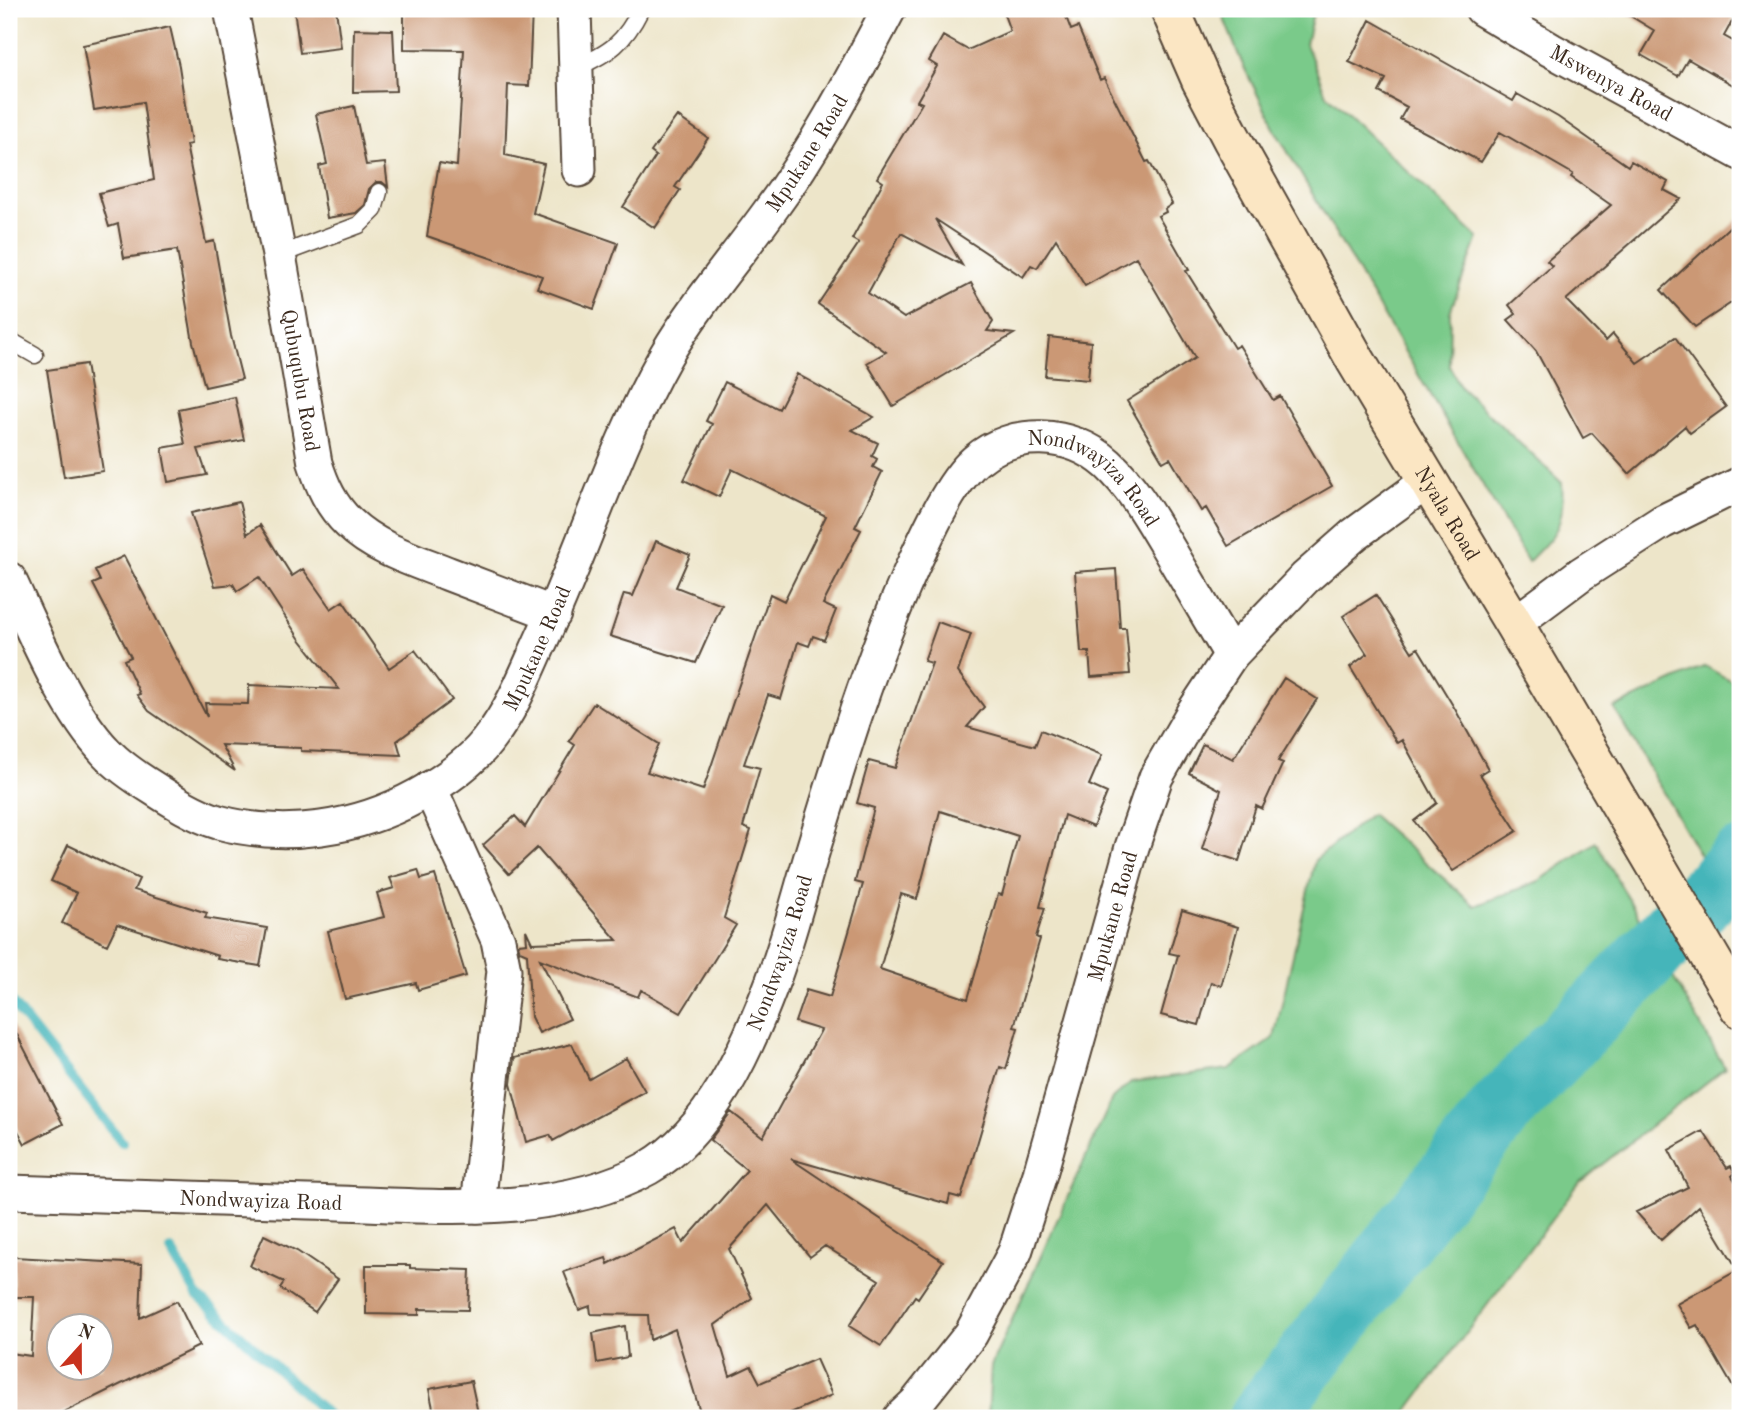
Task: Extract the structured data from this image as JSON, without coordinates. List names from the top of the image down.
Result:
{
  "streets": {
    "street": [
      "Mswenya Road",
      "Mpukane Road",
      "Qubuqubu Road",
      "Nondwayiza Road",
      "Nyala Road"
    ]
  },
  "crossings": [
    ["Mpukane Road", "Qubuqubu Road"],
    ["Mpukane Road", "Nondwayiza Road"],
    ["Mpukane Road", "Nyala Road"]
  ],
  "north": "top"
}
